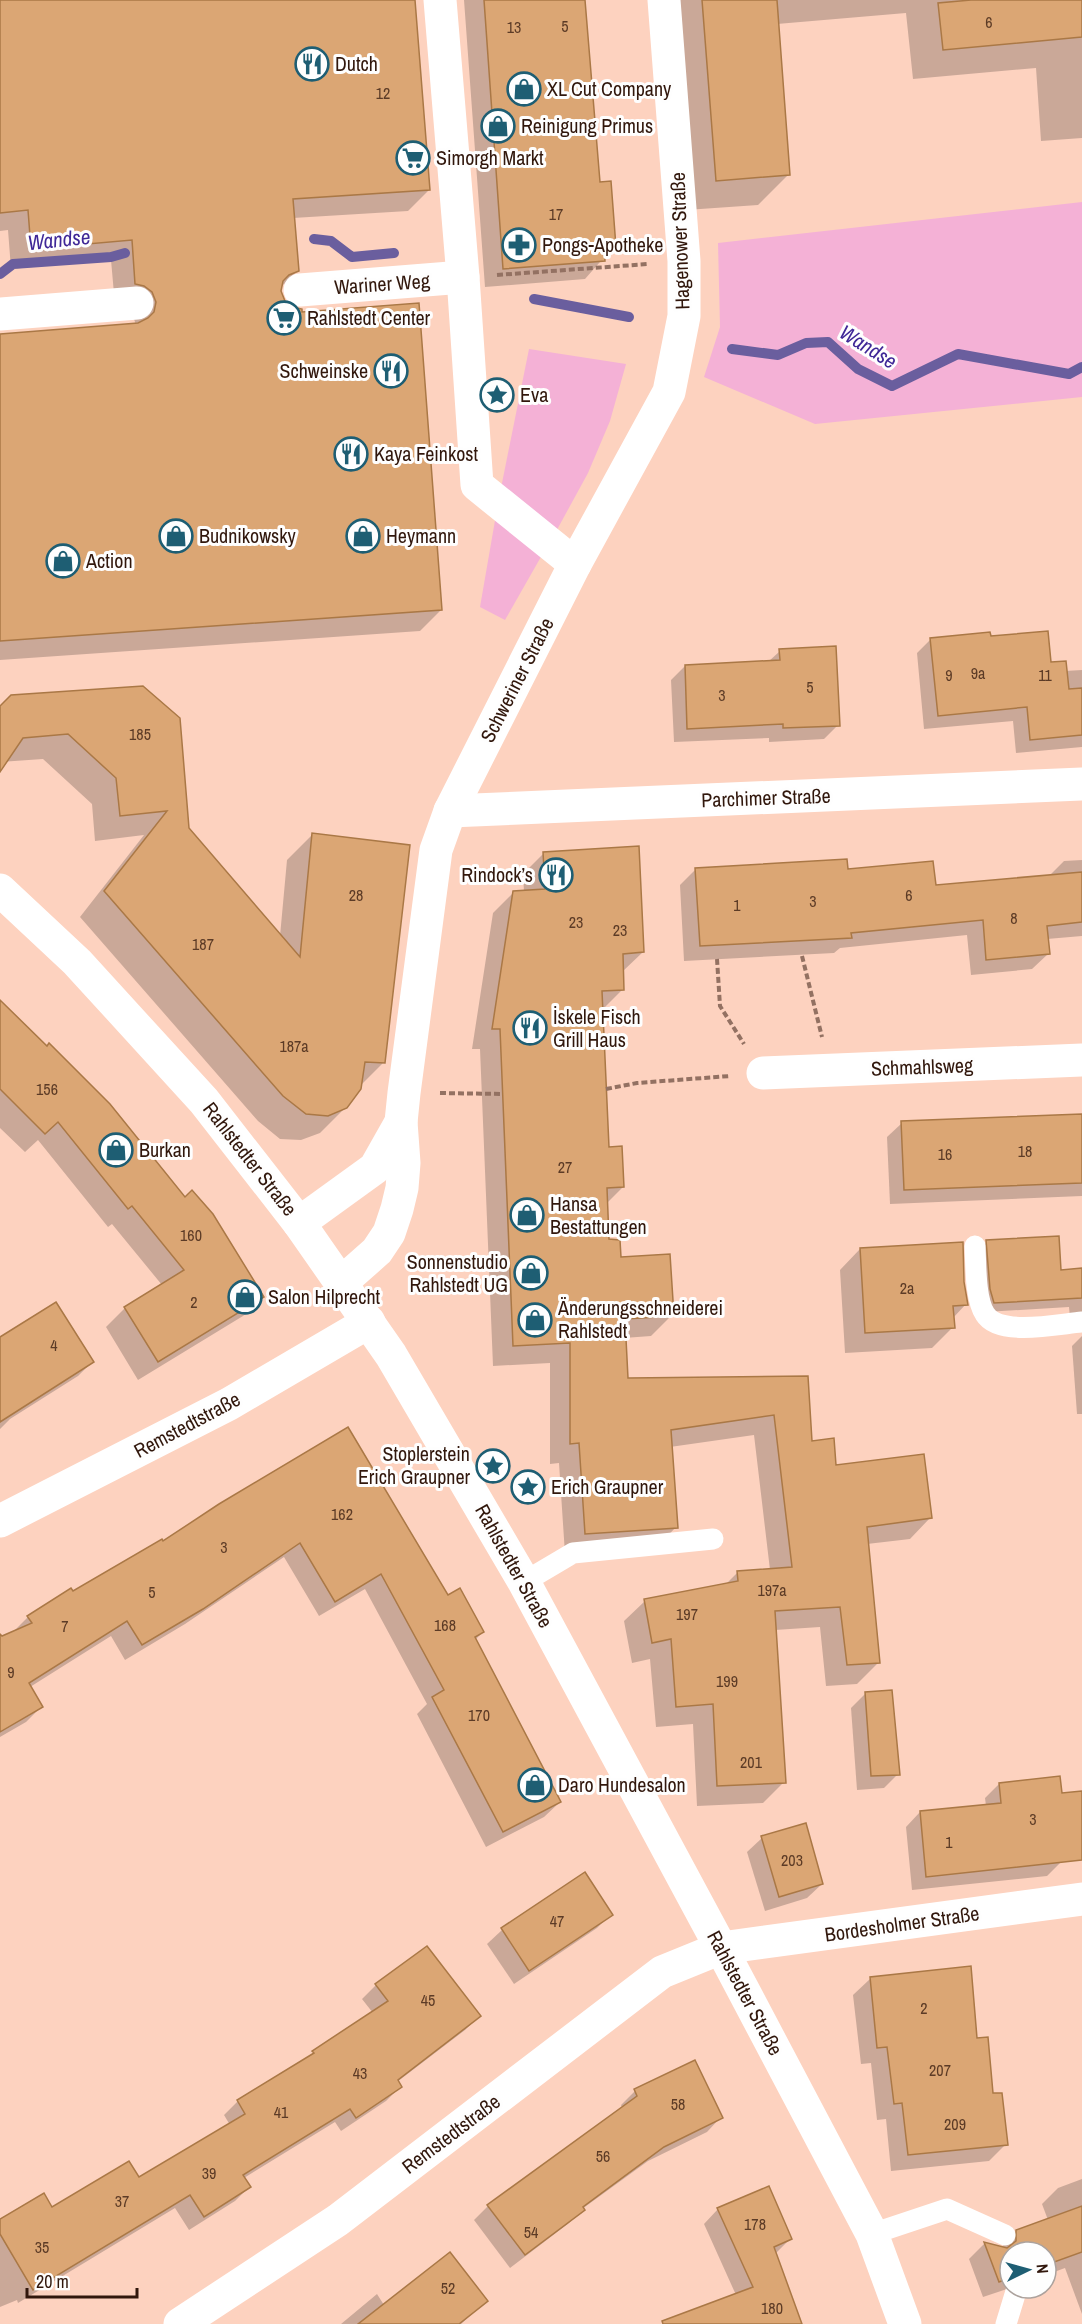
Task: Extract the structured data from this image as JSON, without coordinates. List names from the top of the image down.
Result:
{
  "streets": {
    "street": [
      "Hagenower Straße",
      "Wariner Weg",
      "Schweriner Straße",
      "Parchimer Straße",
      "Schmahlsweg",
      "Rahlstedter Straße",
      "Remstedtstraße",
      "Bordesholmer Straße"
    ]
  },
  "crossings": [
    ["Hagenower Straße", "Schweriner Straße"],
    ["Schweriner Straße", "Parchimer Straße"],
    ["Schweriner Straße", "Rahlstedter Straße"],
    ["Rahlstedter Straße", "Remstedtstraße"],
    ["Rahlstedter Straße", "Bordesholmer Straße"],
    ["Remstedtstraße", "Bordesholmer Straße"]
  ],
  "water": ["Wandse"],
  "places": {
    "restaurant": [
      "Dutch",
      "Schweinske",
      "Kaya Feinkost",
      "Rindock’s",
      "İskele Fisch Grill Haus"
    ],
    "shop": [
      "XL Cut Company",
      "Reinigung Primus",
      "Budnikowsky",
      "Heymann",
      "Action",
      "Burkan",
      "Hansa Bestattungen",
      "Sonnenstudio Rahlstedt UG",
      "Salon Hilprecht",
      "Änderungsschneiderei Rahlstedt",
      "Daro Hundesalon"
    ],
    "supermarket": ["Simorgh Markt", "Rahlstedt Center"],
    "pharmacy": ["Pongs-Apotheke"],
    "place": ["Eva", "Stoplerstein Erich Graupner", "Erich Graupner"]
  },
  "house_numbers": [
    "6",
    "5",
    "13",
    "12",
    "17",
    "9a",
    "9",
    "11",
    "5",
    "3",
    "185",
    "28",
    "6",
    "3",
    "1",
    "8",
    "23",
    "23",
    "187",
    "187a",
    "156",
    "18",
    "16",
    "27",
    "160",
    "2a",
    "2",
    "4",
    "162",
    "3",
    "197a",
    "5",
    "197",
    "168",
    "7",
    "9",
    "199",
    "170",
    "201",
    "3",
    "1",
    "203",
    "47",
    "45",
    "2",
    "207",
    "43",
    "58",
    "41",
    "209",
    "56",
    "39",
    "37",
    "178",
    "54",
    "35",
    "52",
    "180"
  ],
  "scale_bar": "20 m",
  "north": "right"
}
